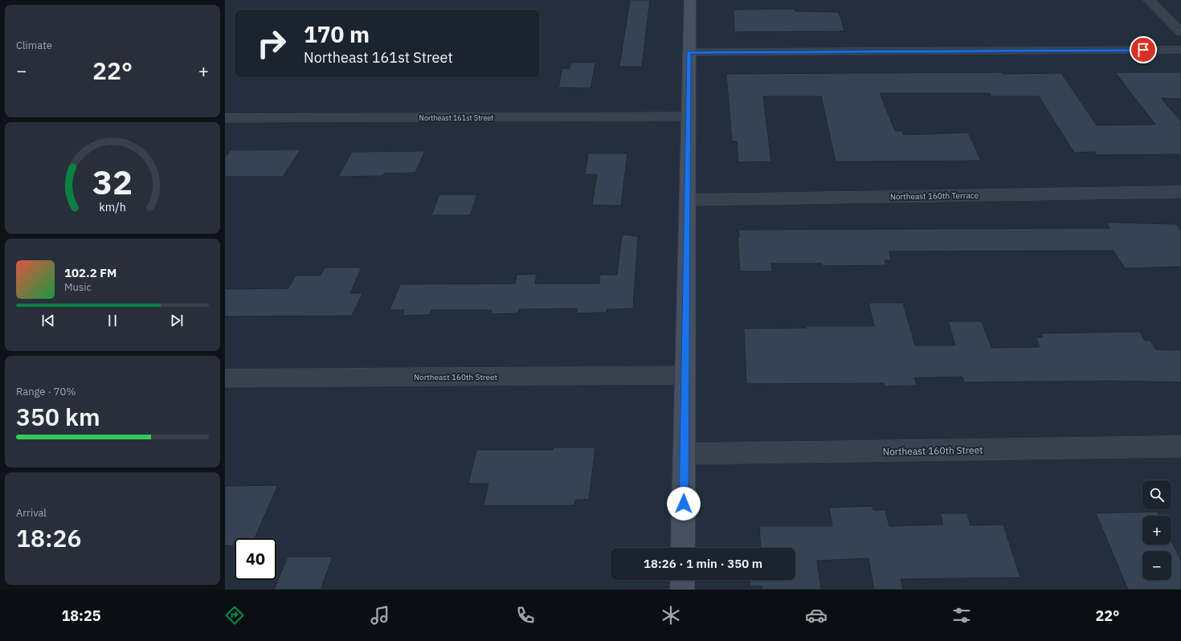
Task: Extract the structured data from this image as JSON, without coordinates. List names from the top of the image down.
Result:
{
  "streets": {
    "street": ["Northeast 161st Street", "Northeast 160th Terrace", "Northeast 160th Street"]
  },
  "page": {
    "tile": [
      "Climate",
      ["Range · 70%", "350 km"],
      ["Arrival", "18:26"]
    ],
    "turn": ["170 m", "Northeast 161st Street"],
    "heat": ["−", "22°", "+"],
    "song": ["102.2 FM", "Music"],
    "map_buttons": ["+", "−"],
    "limit": "40",
    "trip": "18:26 · 1 min · 350 m",
    "tabs": ["18:25", "22°"],
    "gauge": ["32", "km/h"]
  }
}
